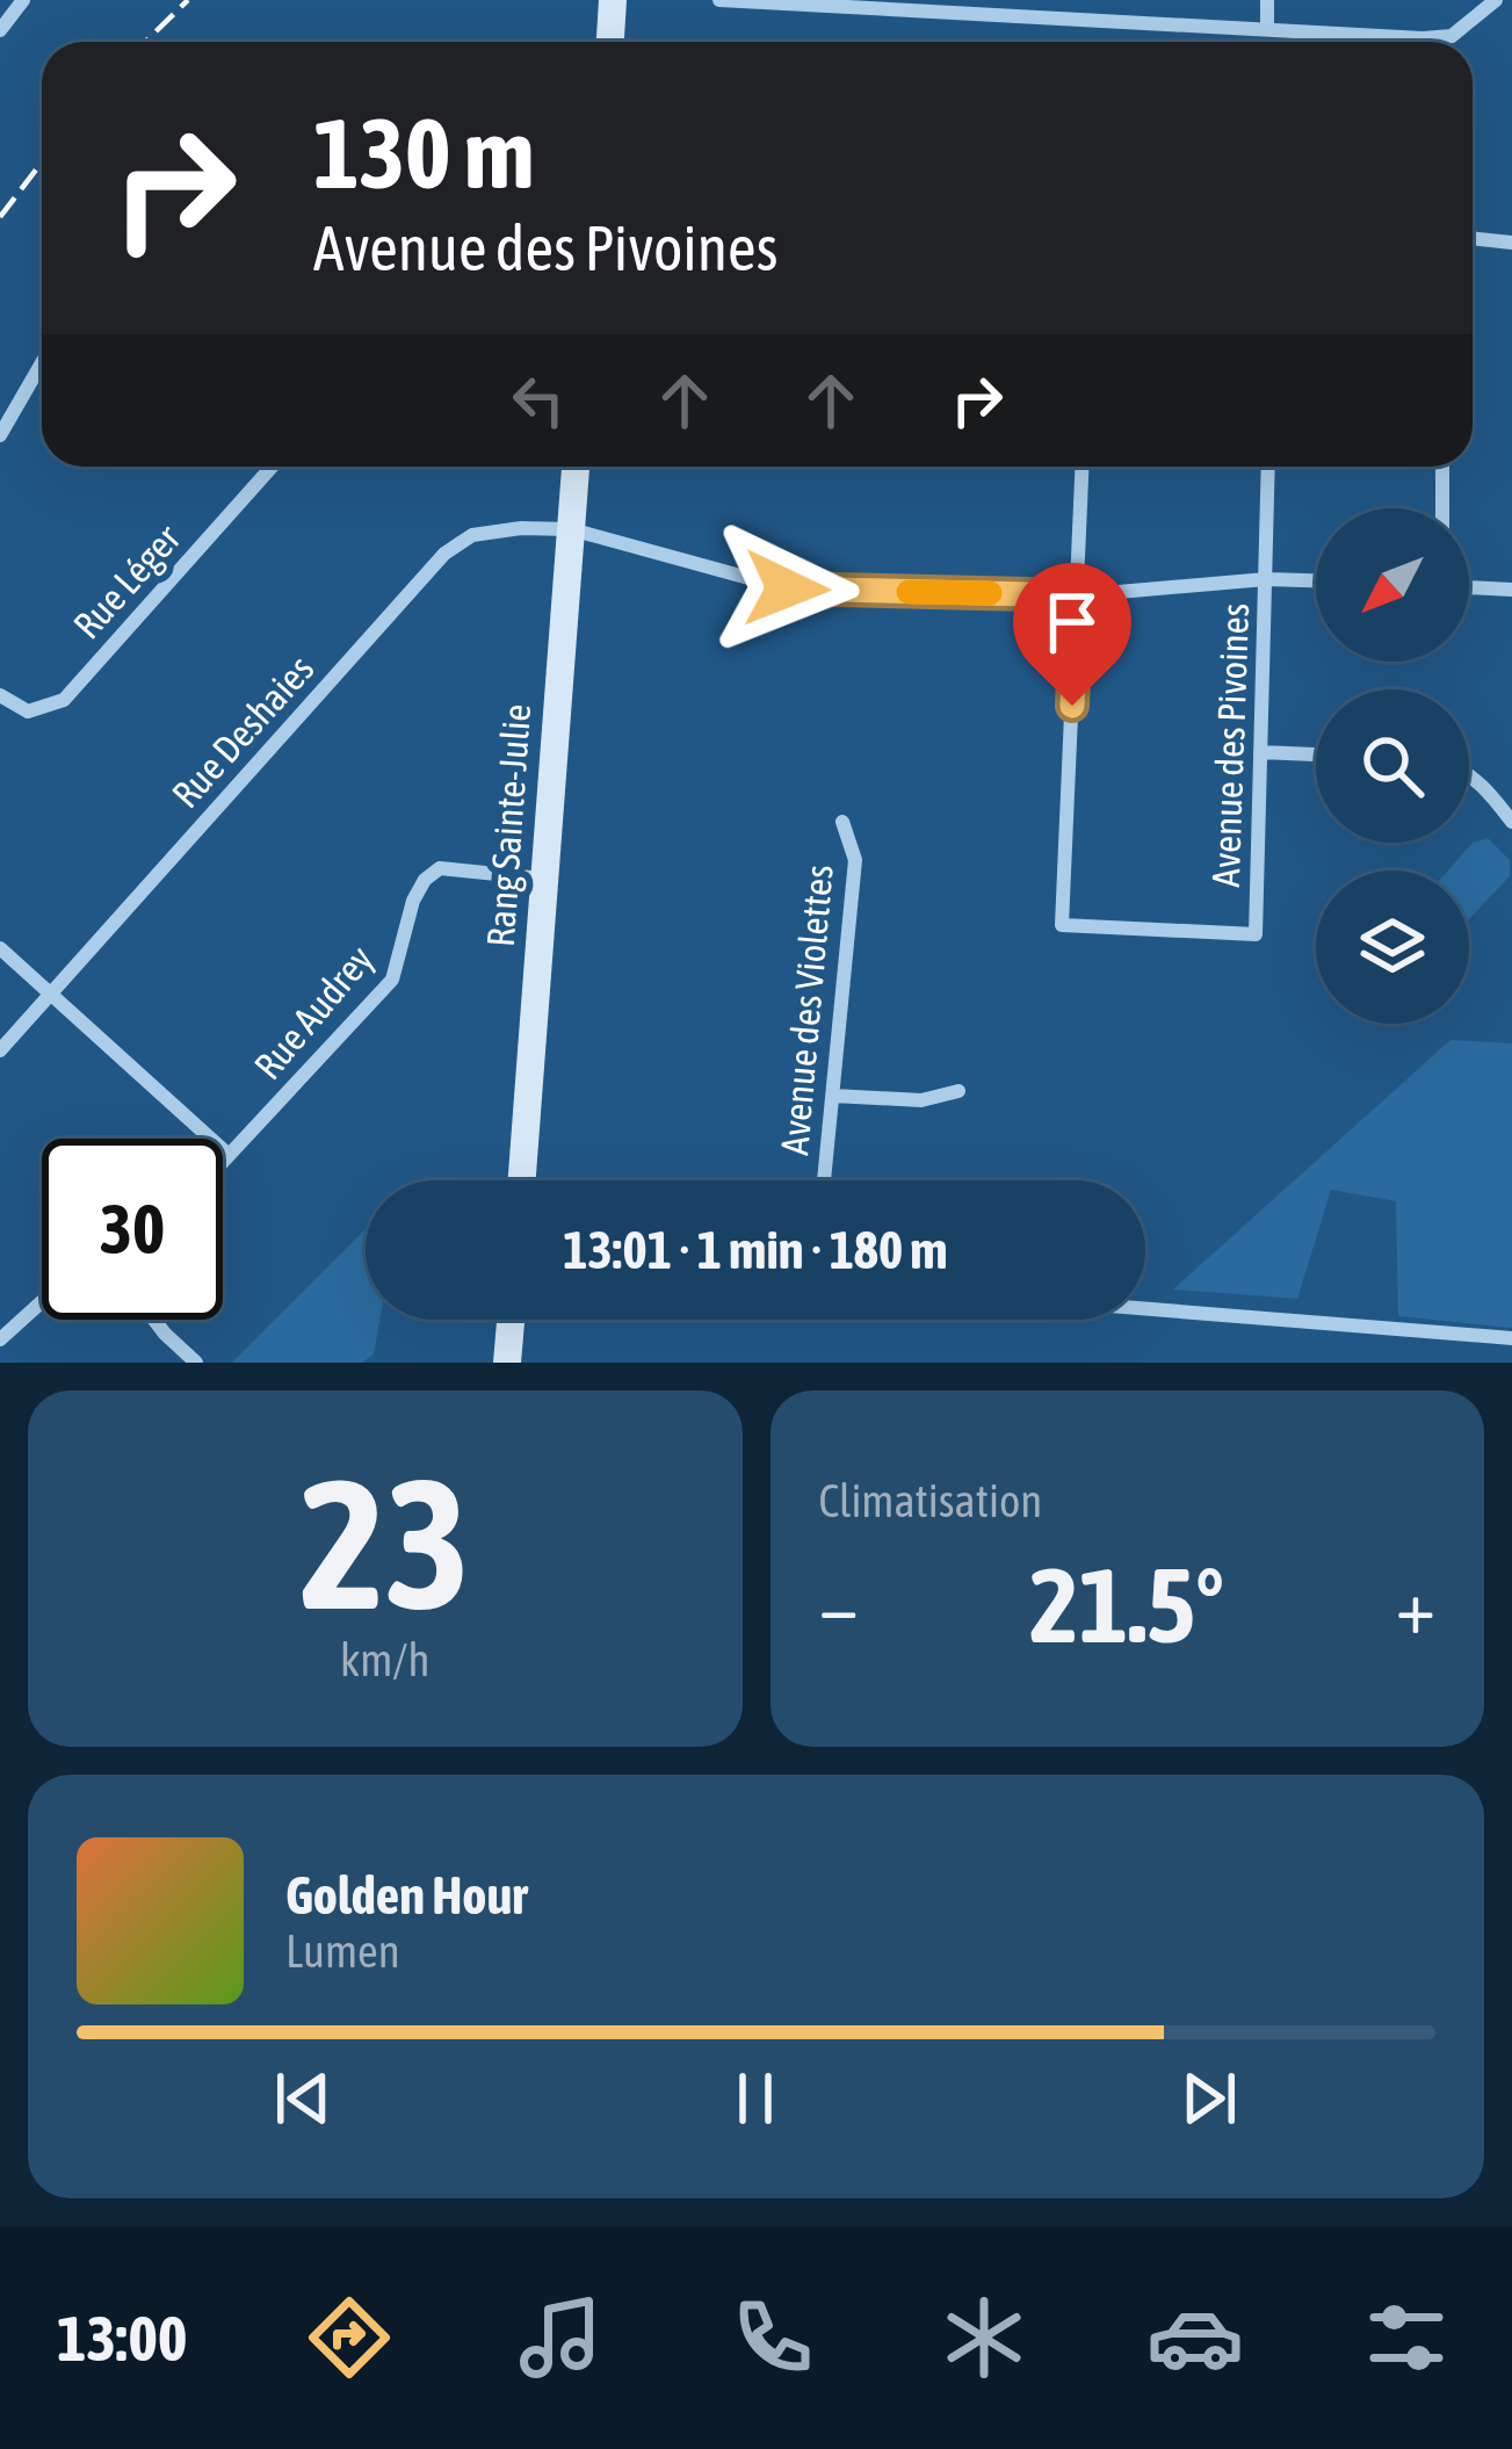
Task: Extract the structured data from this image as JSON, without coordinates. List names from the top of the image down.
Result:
{
  "streets": {
    "street": [
      "Rue Léger",
      "Rue Deshaies",
      "Avenue des Pivoines",
      "Rang Sainte-Julie",
      "Avenue des Violettes",
      "Rue Audrey"
    ]
  },
  "crossings": [
    ["Rue Deshaies", "Avenue des Pivoines"],
    ["Rue Deshaies", "Rang Sainte-Julie"],
    ["Rang Sainte-Julie", "Rue Audrey"]
  ],
  "north": "bottom left",
  "page": {
    "turn": ["130 m", "Avenue des Pivoines"],
    "limit": "30",
    "trip": "13:01 · 1 min · 180 m",
    "tile": [
      ["23", "km/h"],
      "Climatisation"
    ],
    "heat": ["−", "21.5°", "+"],
    "song": ["Golden Hour", "Lumen"],
    "tabs": "13:00"
  }
}
